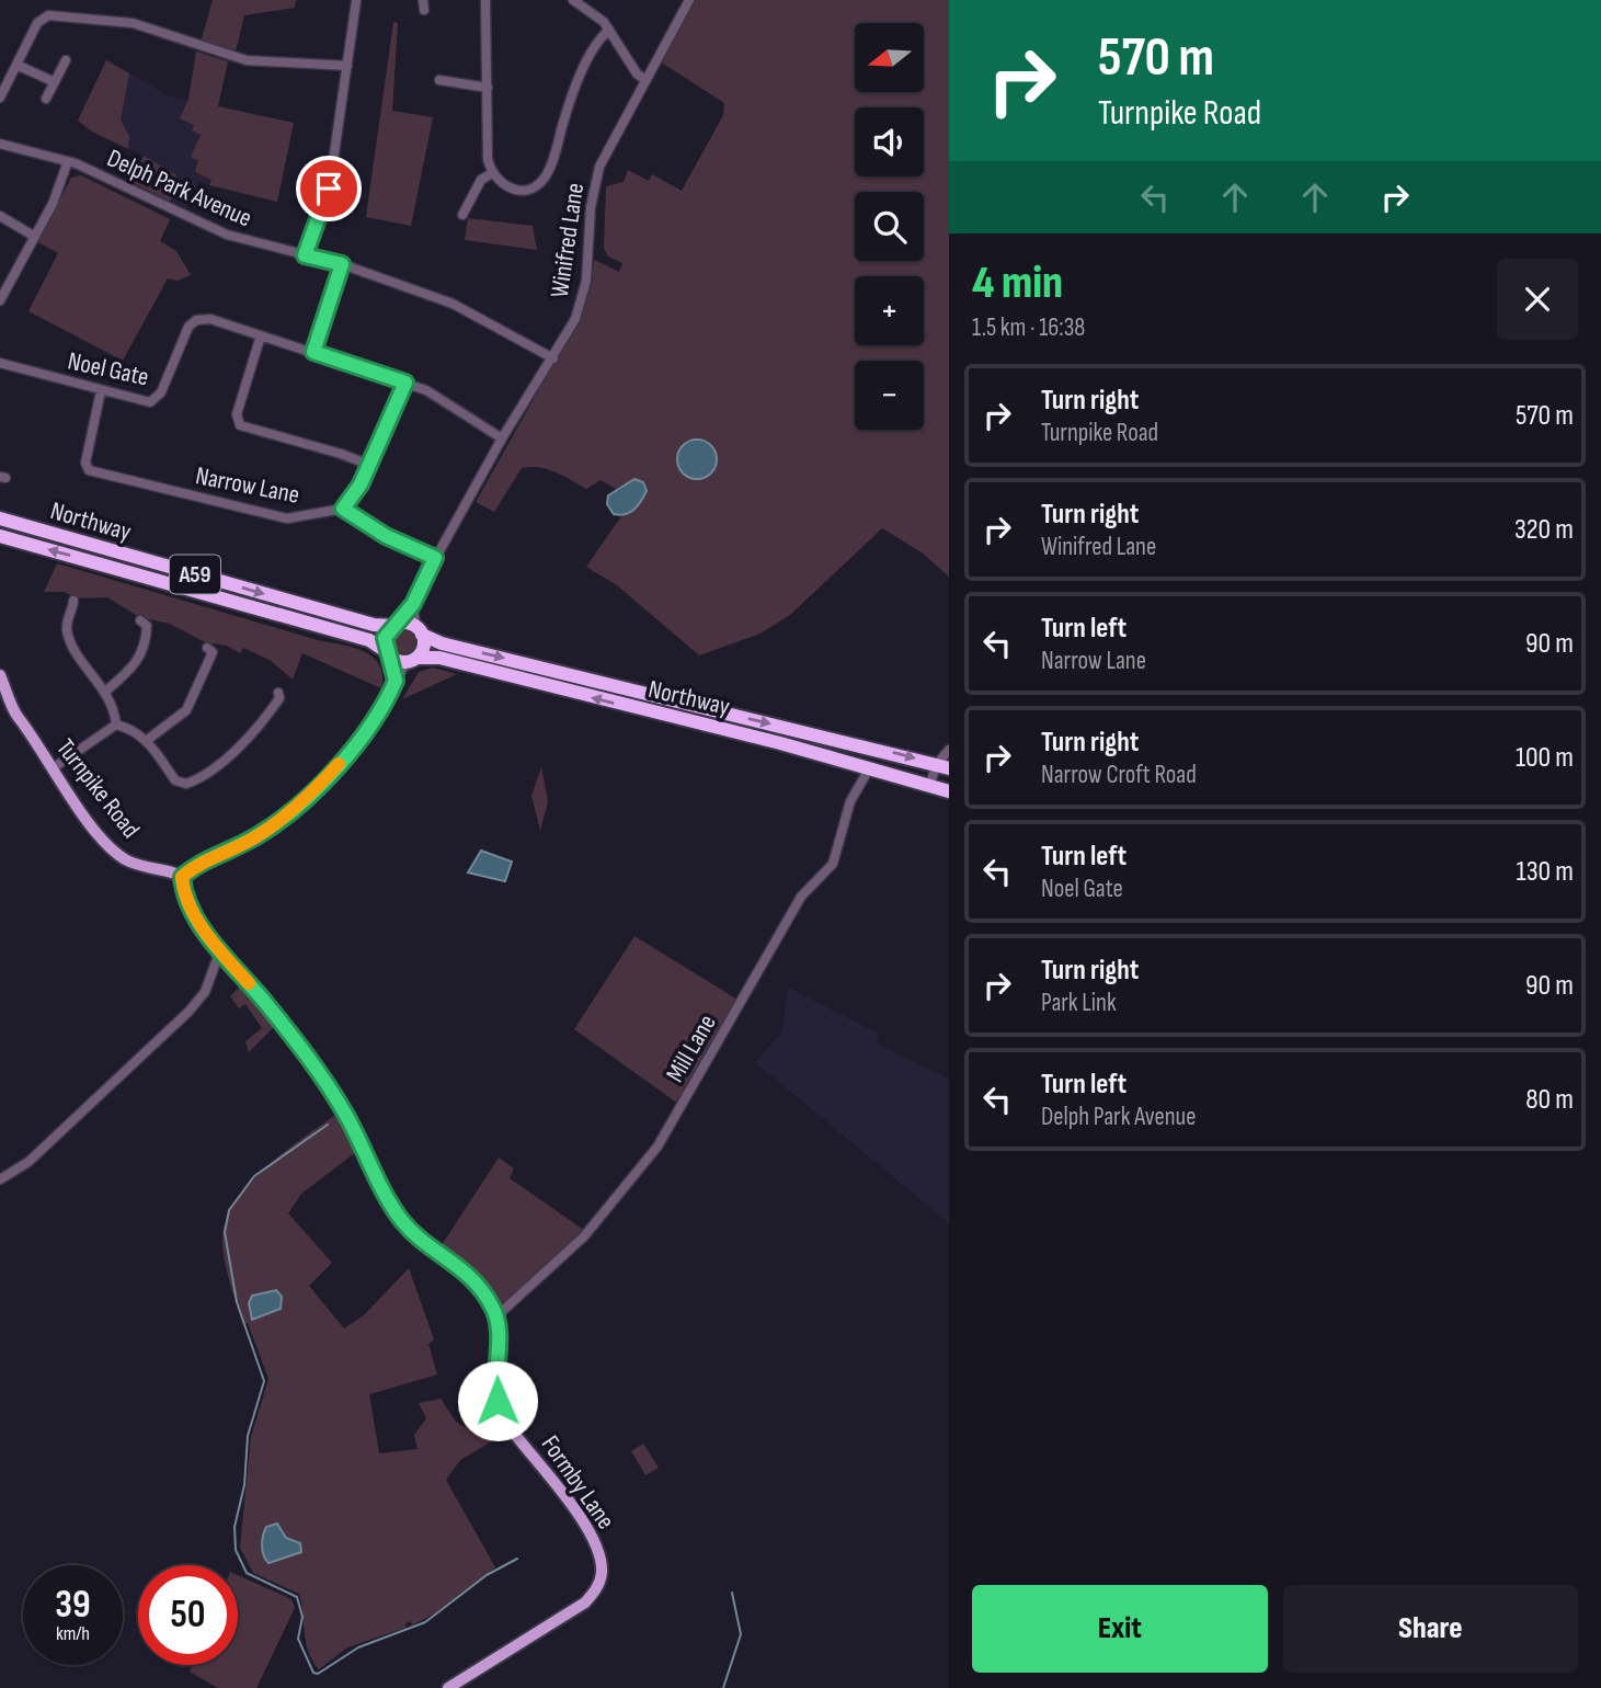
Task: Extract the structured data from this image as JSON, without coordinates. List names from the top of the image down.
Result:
{
  "streets": {
    "highway": ["Northway", "A59"],
    "main road": ["Turnpike Road", "Formby Lane"],
    "street": [
      "Delph Park Avenue",
      "Winifred Lane",
      "Noel Gate",
      "Narrow Lane",
      "Mill Lane"
    ]
  },
  "crossings": [
    ["Delph Park Avenue", "Winifred Lane"],
    ["Winifred Lane", "Noel Gate"],
    ["Winifred Lane", "Northway"],
    ["Winifred Lane", "A59"],
    ["Noel Gate", "Narrow Lane"],
    ["Northway", "A59"],
    ["Northway", "Mill Lane"],
    ["Mill Lane", "Formby Lane"]
  ],
  "north": "left",
  "page": {
    "turn": ["570 m", "Turnpike Road"],
    "map_buttons": ["+", "−"],
    "heading": ["4 min", "1.5 km · 16:38"],
    "list": [
      {
        "name": "Turn right",
        "note": "Turnpike Road",
        "value": "570 m"
      },
      {
        "name": "Turn right",
        "note": "Winifred Lane",
        "value": "320 m"
      },
      {
        "name": "Turn left",
        "note": "Narrow Lane",
        "value": "90 m"
      },
      {
        "name": "Turn right",
        "note": "Narrow Croft Road",
        "value": "100 m"
      },
      {
        "name": "Turn left",
        "note": "Noel Gate",
        "value": "130 m"
      },
      {
        "name": "Turn right",
        "note": "Park Link",
        "value": "90 m"
      },
      {
        "name": "Turn left",
        "note": "Delph Park Avenue",
        "value": "80 m"
      }
    ],
    "speed": "39 km/h",
    "limit": "50",
    "buttons": ["Exit", "Share"]
  }
}
